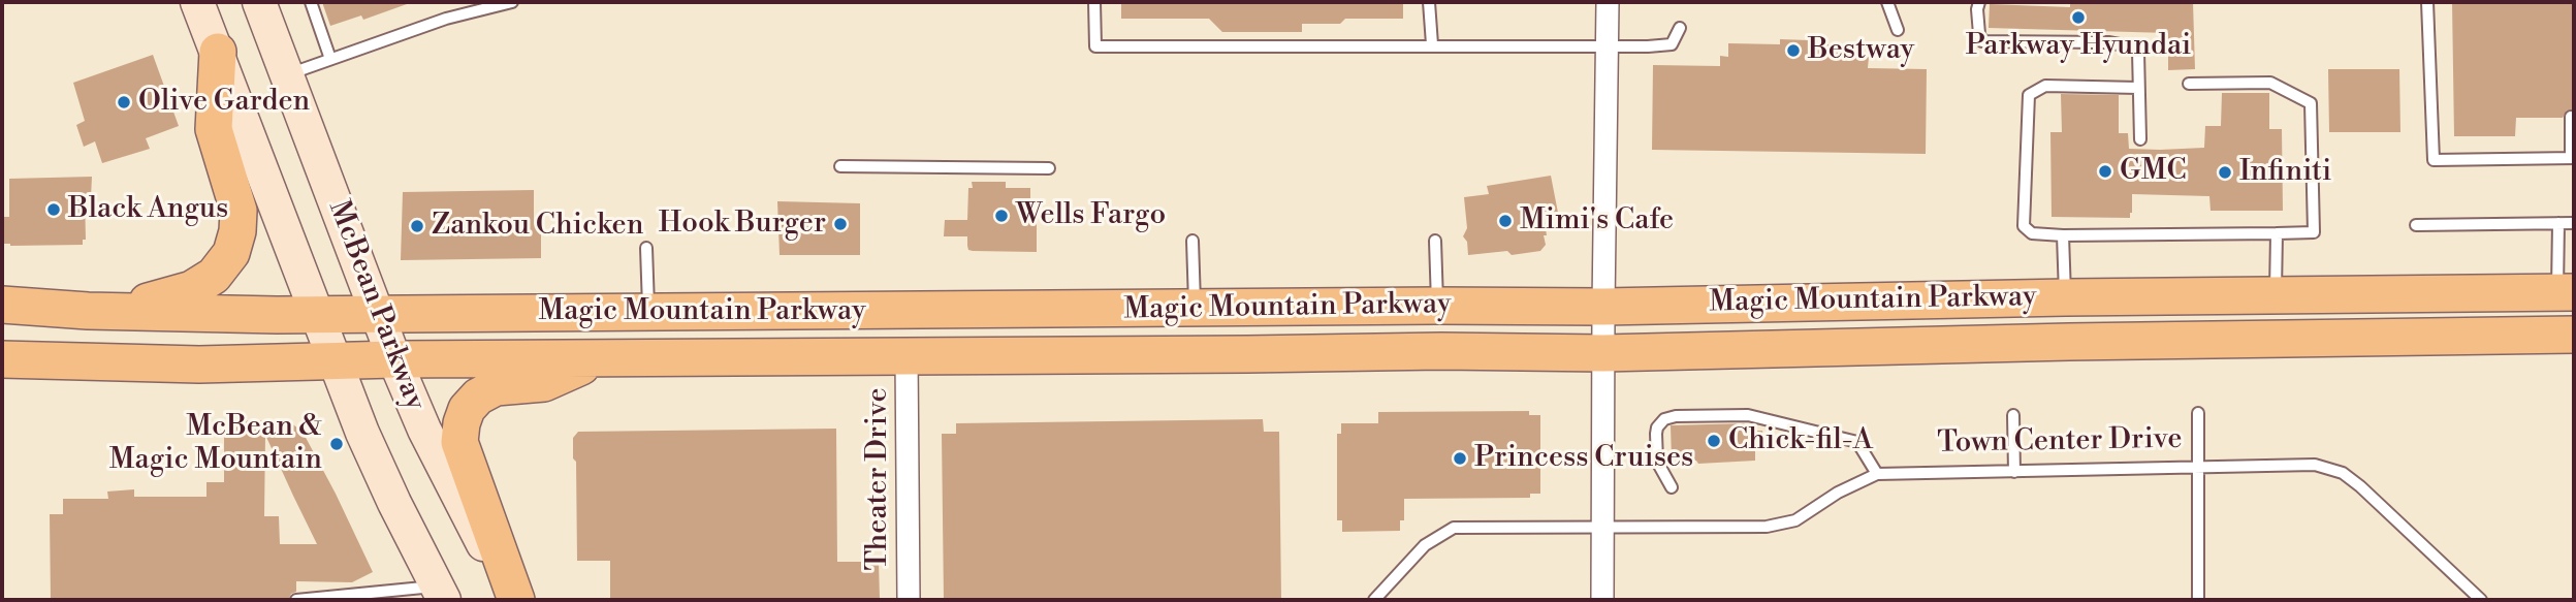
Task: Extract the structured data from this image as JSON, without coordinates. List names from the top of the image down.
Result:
{
  "streets": {
    "main road": ["Magic Mountain Parkway", "McBean Parkway"],
    "street": ["Theater Drive"],
    "lane": ["Town Center Drive"]
  },
  "crossings": [
    ["Magic Mountain Parkway", "McBean Parkway"],
    ["Magic Mountain Parkway", "Theater Drive"]
  ],
  "places": [
    "Parkway Hyundai",
    "Bestway",
    "Olive Garden",
    "GMC",
    "Infiniti",
    "Black Angus",
    "Wells Fargo",
    "Mimi's Cafe",
    "Hook Burger",
    "Zankou Chicken",
    "Chick-fil-A",
    "McBean & Magic Mountain",
    "Princess Cruises"
  ]
}
